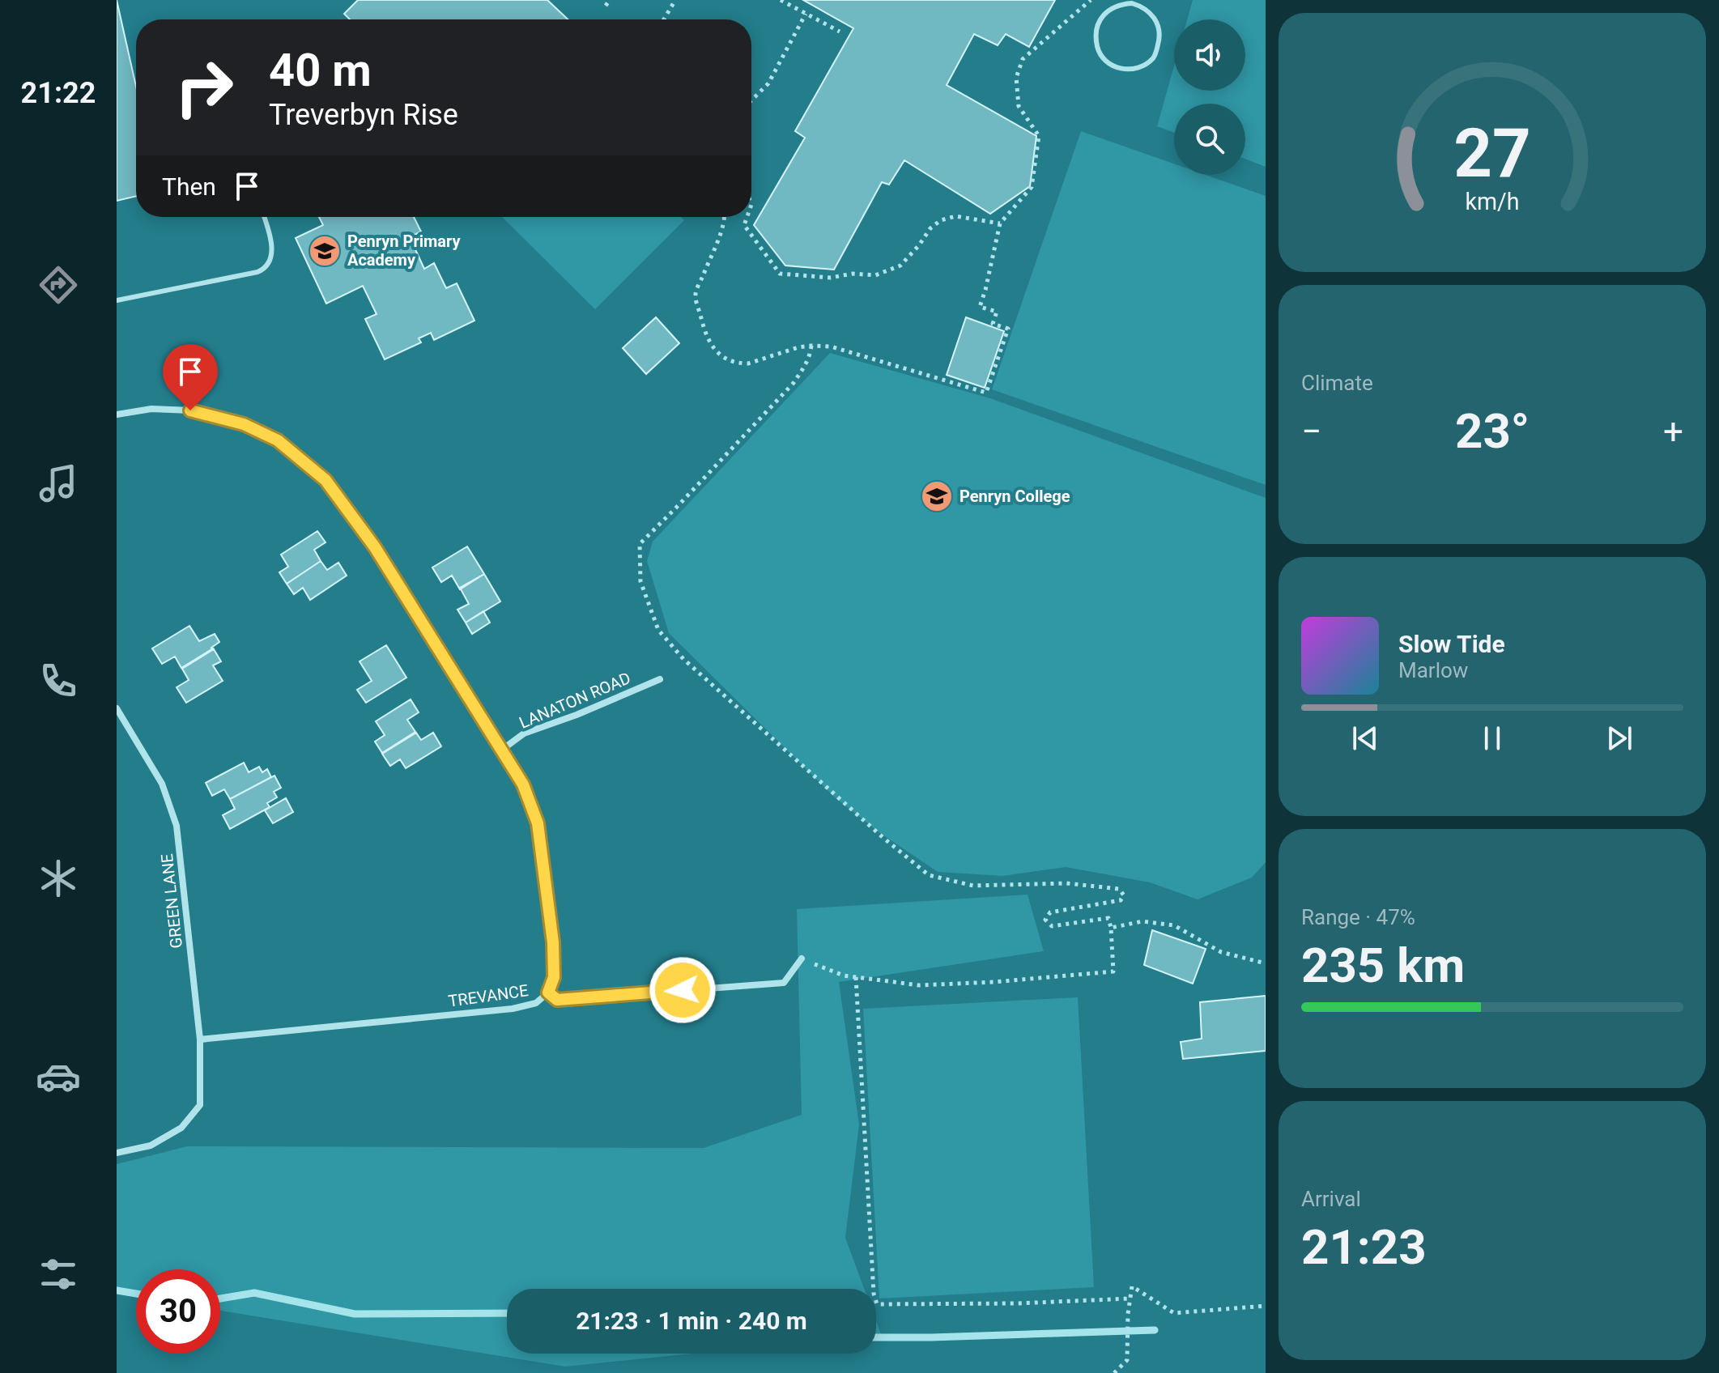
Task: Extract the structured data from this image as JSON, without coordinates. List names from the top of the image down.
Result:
{
  "streets": {
    "street": ["LANATON ROAD", "GREEN LANE", "TREVANCE"]
  },
  "crossings": [
    ["GREEN LANE", "TREVANCE"]
  ],
  "places": {
    "school or university": ["Penryn Primary Academy", "Penryn College"]
  },
  "page": {
    "tabs": "21:22",
    "turn": ["40 m", "Treverbyn Rise"],
    "then": "Then",
    "tile": [
      "Climate",
      ["Range · 47%", "235 km"],
      ["Arrival", "21:23"]
    ],
    "heat": ["−", "23°", "+"],
    "song": ["Slow Tide", "Marlow"],
    "limit": "30",
    "trip": "21:23 · 1 min · 240 m",
    "gauge": ["27", "km/h"]
  }
}
